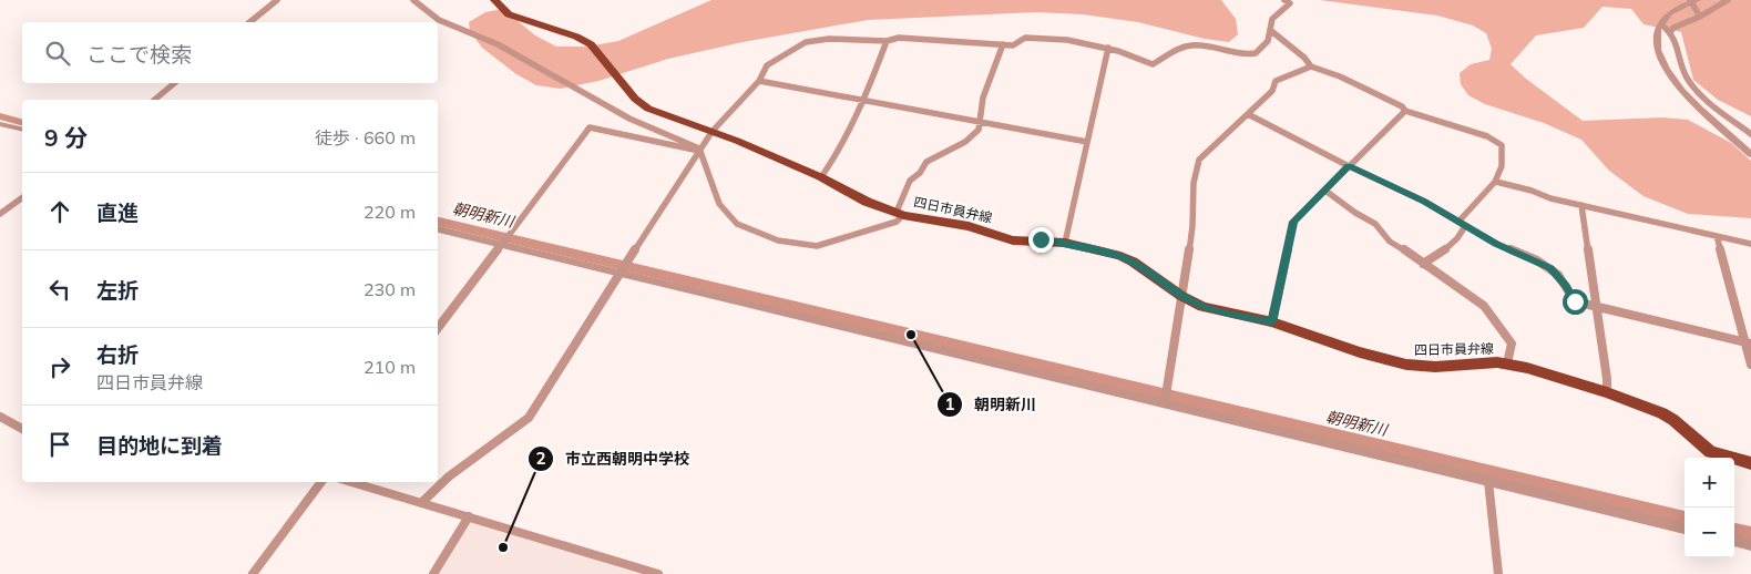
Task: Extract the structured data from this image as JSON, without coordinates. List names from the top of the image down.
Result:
{
  "streets": {
    "main road": ["四日市員弁線"]
  },
  "water": ["朝明新川"],
  "places": ["朝明新川", "市立西朝明中学校"],
  "page": {
    "search": "ここで検索",
    "heading": ["9 分", "徒歩 · 660 m"],
    "list": [
      ["直進", "220 m"],
      ["左折", "230 m"],
      ["右折", "四日市員弁線", "210 m"],
      "目的地に到着"
    ],
    "map_buttons": ["+", "−"]
  }
}
